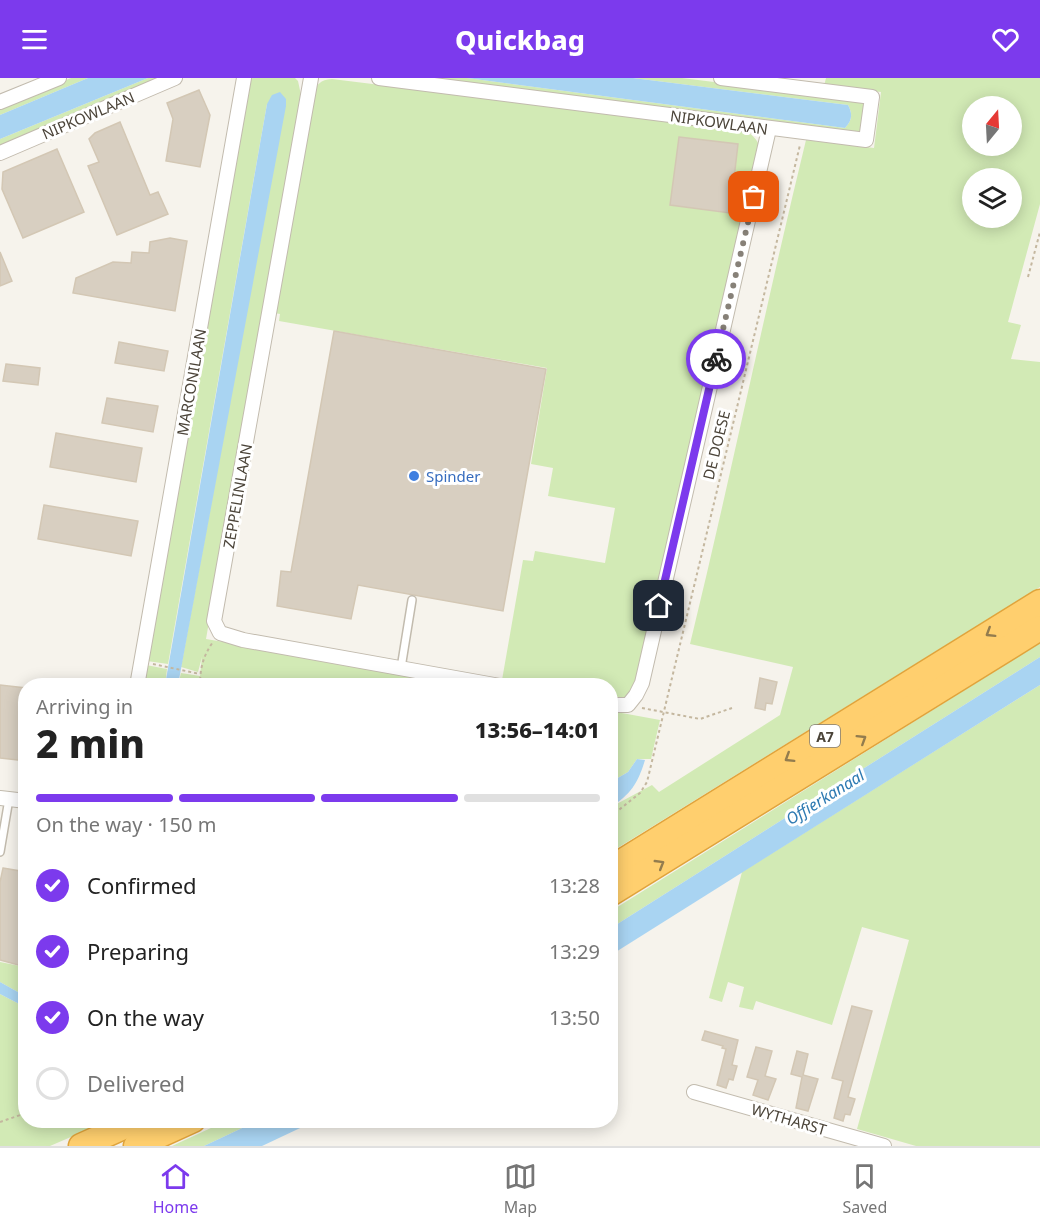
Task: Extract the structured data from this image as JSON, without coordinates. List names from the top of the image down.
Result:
{
  "streets": {
    "highway": ["A7"],
    "street": [
      "NIPKOWLAAN",
      "MARCONILAAN",
      "ZEPPELINLAAN",
      "WYTHARST"
    ],
    "path": ["DE DOESE"]
  },
  "crossings": [
    ["NIPKOWLAAN", "DE DOESE"]
  ],
  "water": ["Offierkanaal"],
  "places": ["Spinder"],
  "north": "top",
  "page": {
    "header": "Quickbag",
    "heading": ["2 min", "Arriving in", "13:56–14:01"],
    "bar": "On the way · 150 m",
    "list": [
      ["Confirmed", "13:28"],
      ["Preparing", "13:29"],
      ["On the way", "13:50"],
      "Delivered"
    ],
    "tabs": ["Home", "Map", "Saved"]
  }
}
